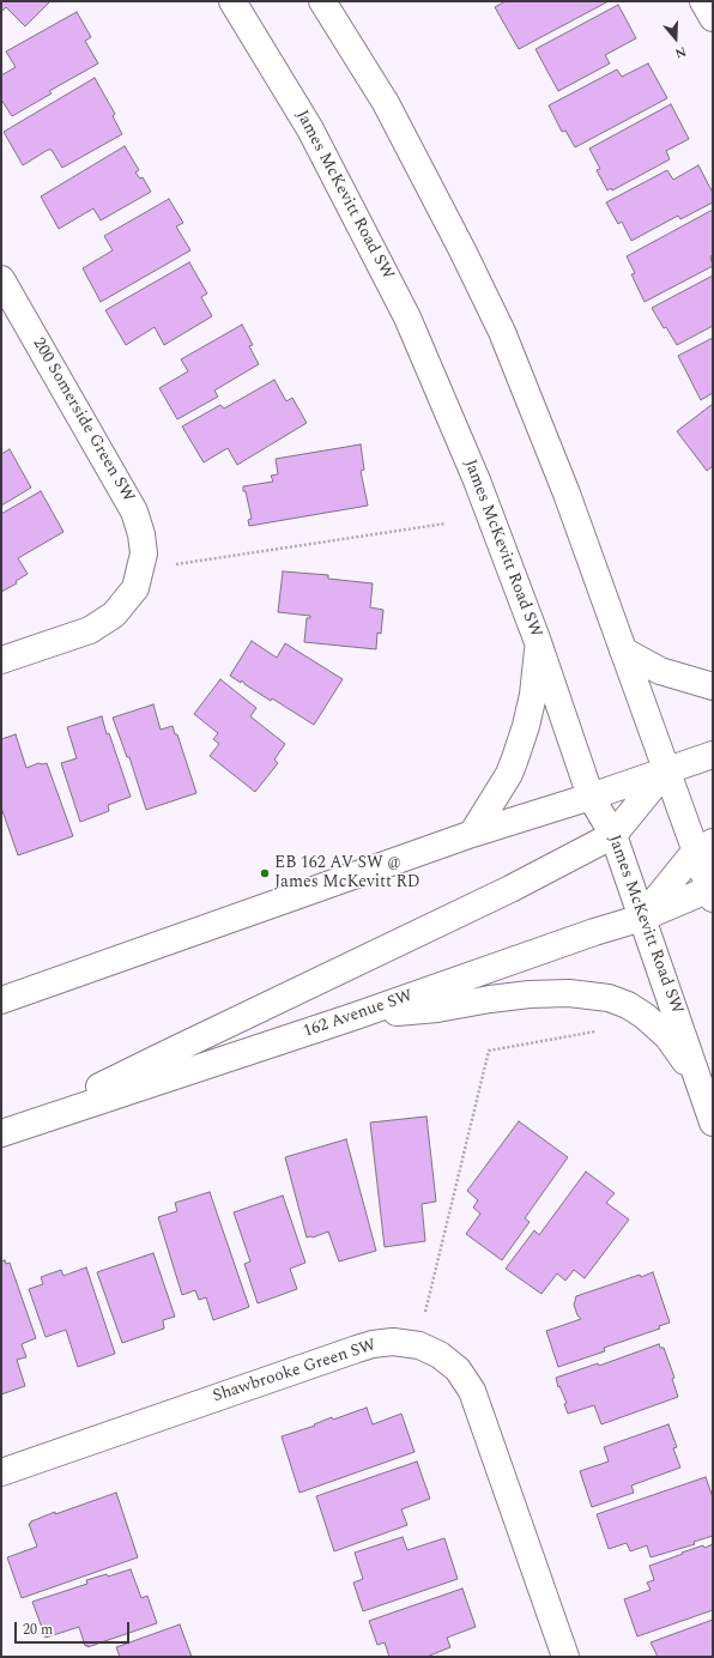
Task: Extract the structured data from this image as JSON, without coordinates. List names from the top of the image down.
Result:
{
  "streets": {
    "main road": [
      "James McKevitt Road SW",
      "200 Somerside Green SW",
      "162 Avenue SW",
      "Shawbrooke Green SW"
    ]
  },
  "crossings": [
    ["James McKevitt Road SW", "162 Avenue SW"]
  ],
  "places": ["EB 162 AV SW @ James McKevitt RD"],
  "scale_bar": "20 m",
  "north": "bottom"
}
